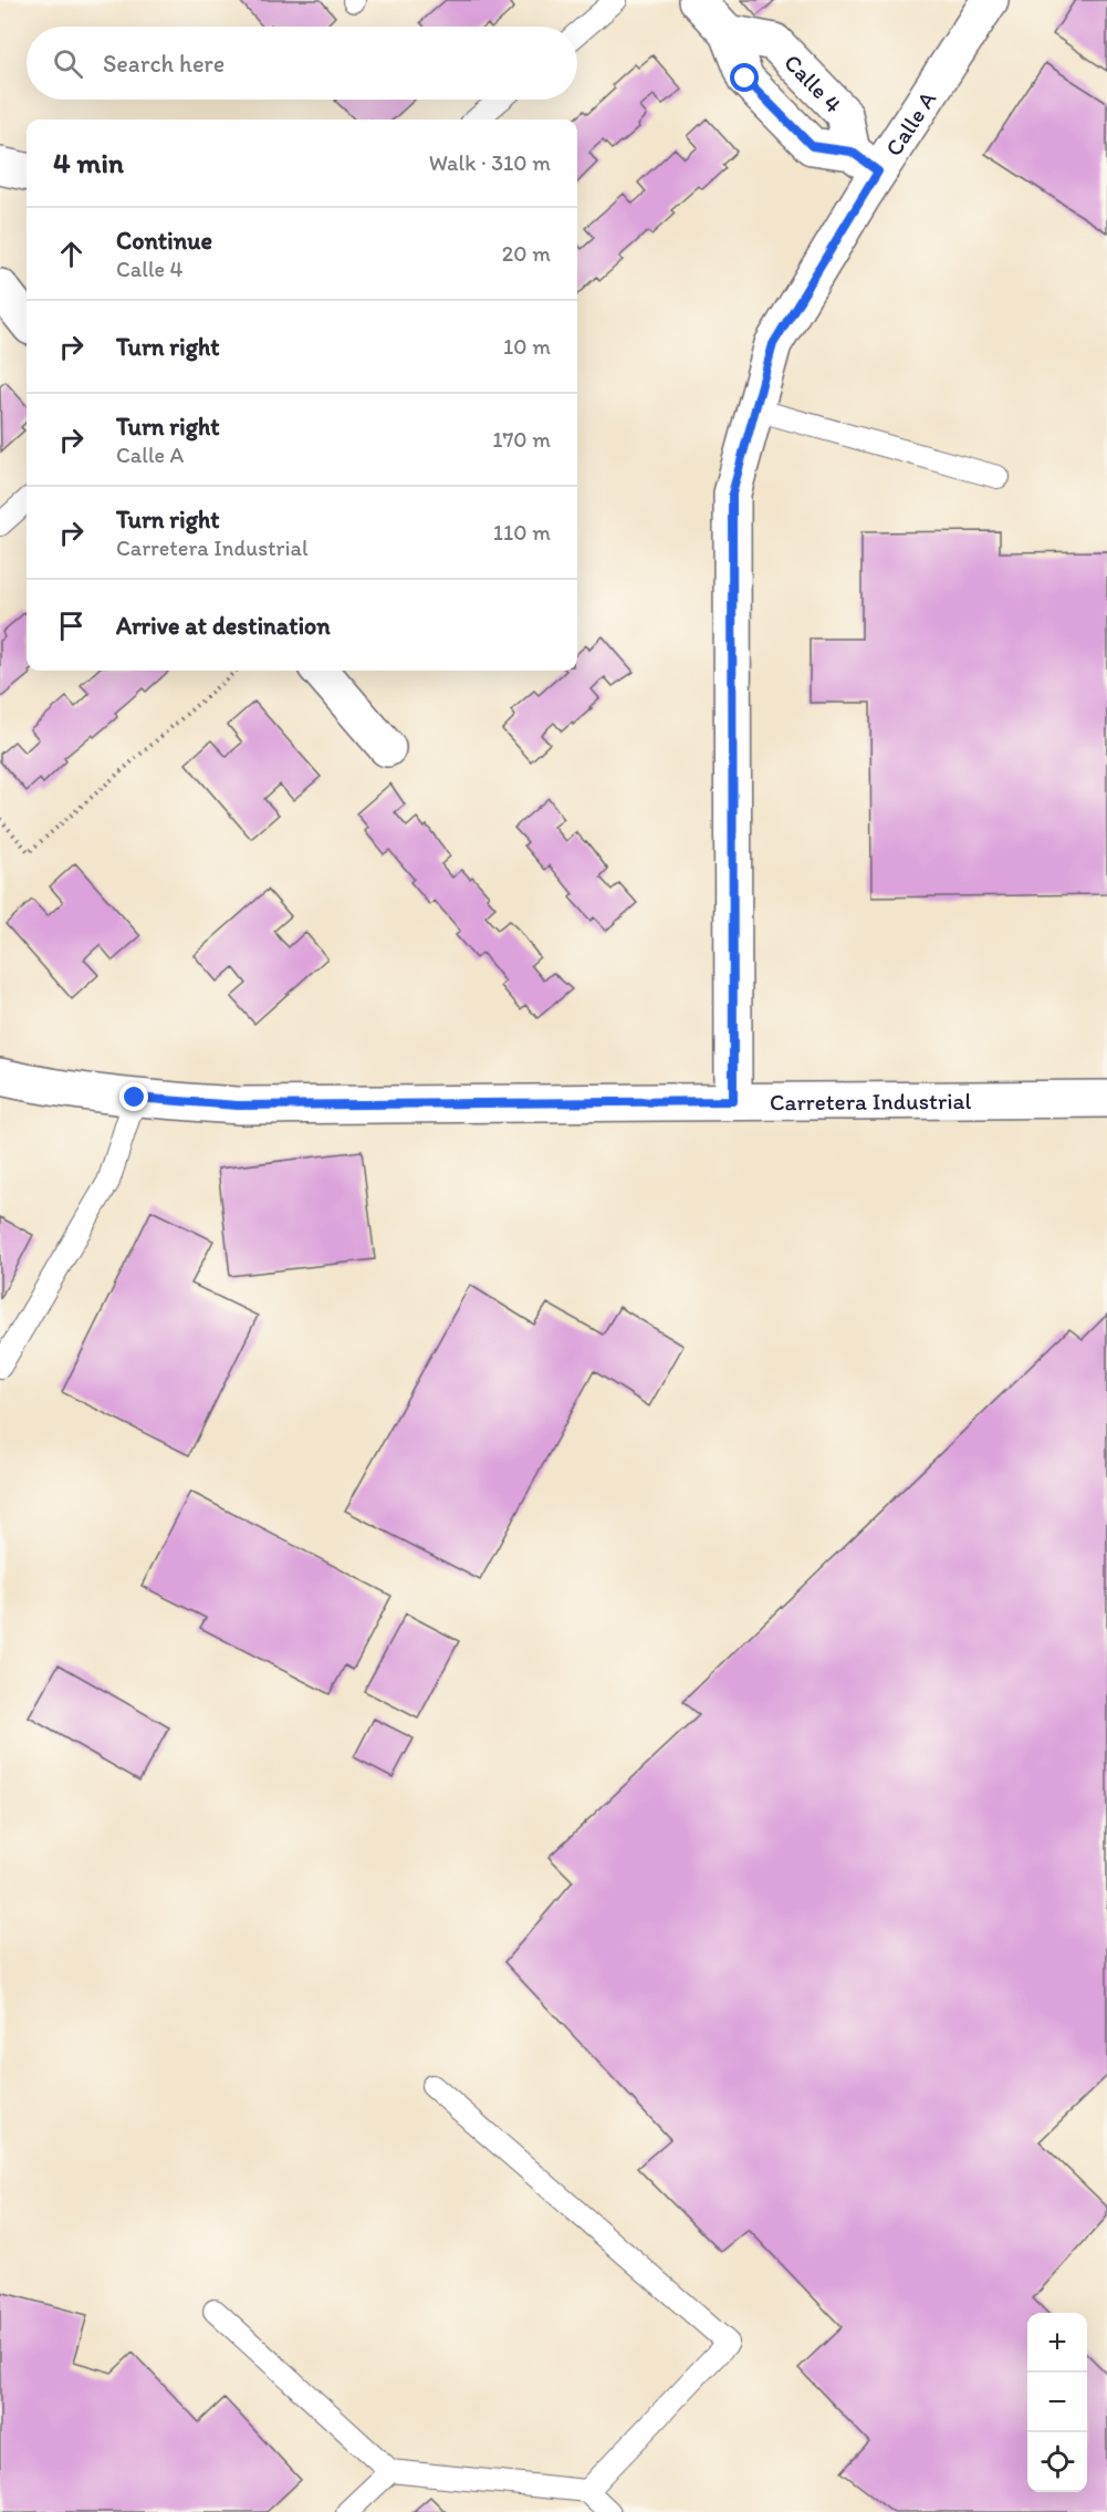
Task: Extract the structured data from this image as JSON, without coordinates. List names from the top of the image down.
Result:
{
  "streets": {
    "street": ["Calle 4", "Calle A", "Carretera Industrial"]
  },
  "crossings": [
    ["Calle 4", "Calle A"],
    ["Calle A", "Carretera Industrial"]
  ],
  "page": {
    "search": "Search here",
    "heading": ["4 min", "Walk · 310 m"],
    "list": [
      ["Continue", "Calle 4", "20 m"],
      ["Turn right", "10 m"],
      ["Turn right", "Calle A", "170 m"],
      ["Turn right", "Carretera Industrial", "110 m"],
      "Arrive at destination"
    ],
    "map_buttons": ["+", "−"]
  }
}
